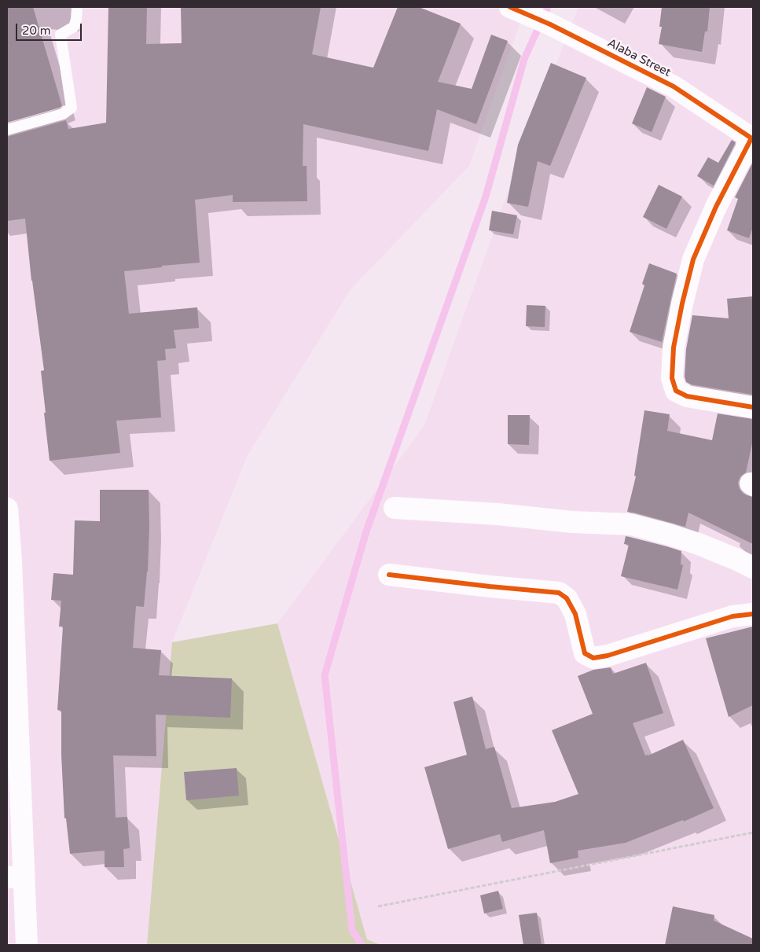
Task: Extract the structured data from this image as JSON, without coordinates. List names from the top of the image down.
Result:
{
  "streets": {
    "street": ["Alaba Street"]
  },
  "scale_bar": "20 m"
}
